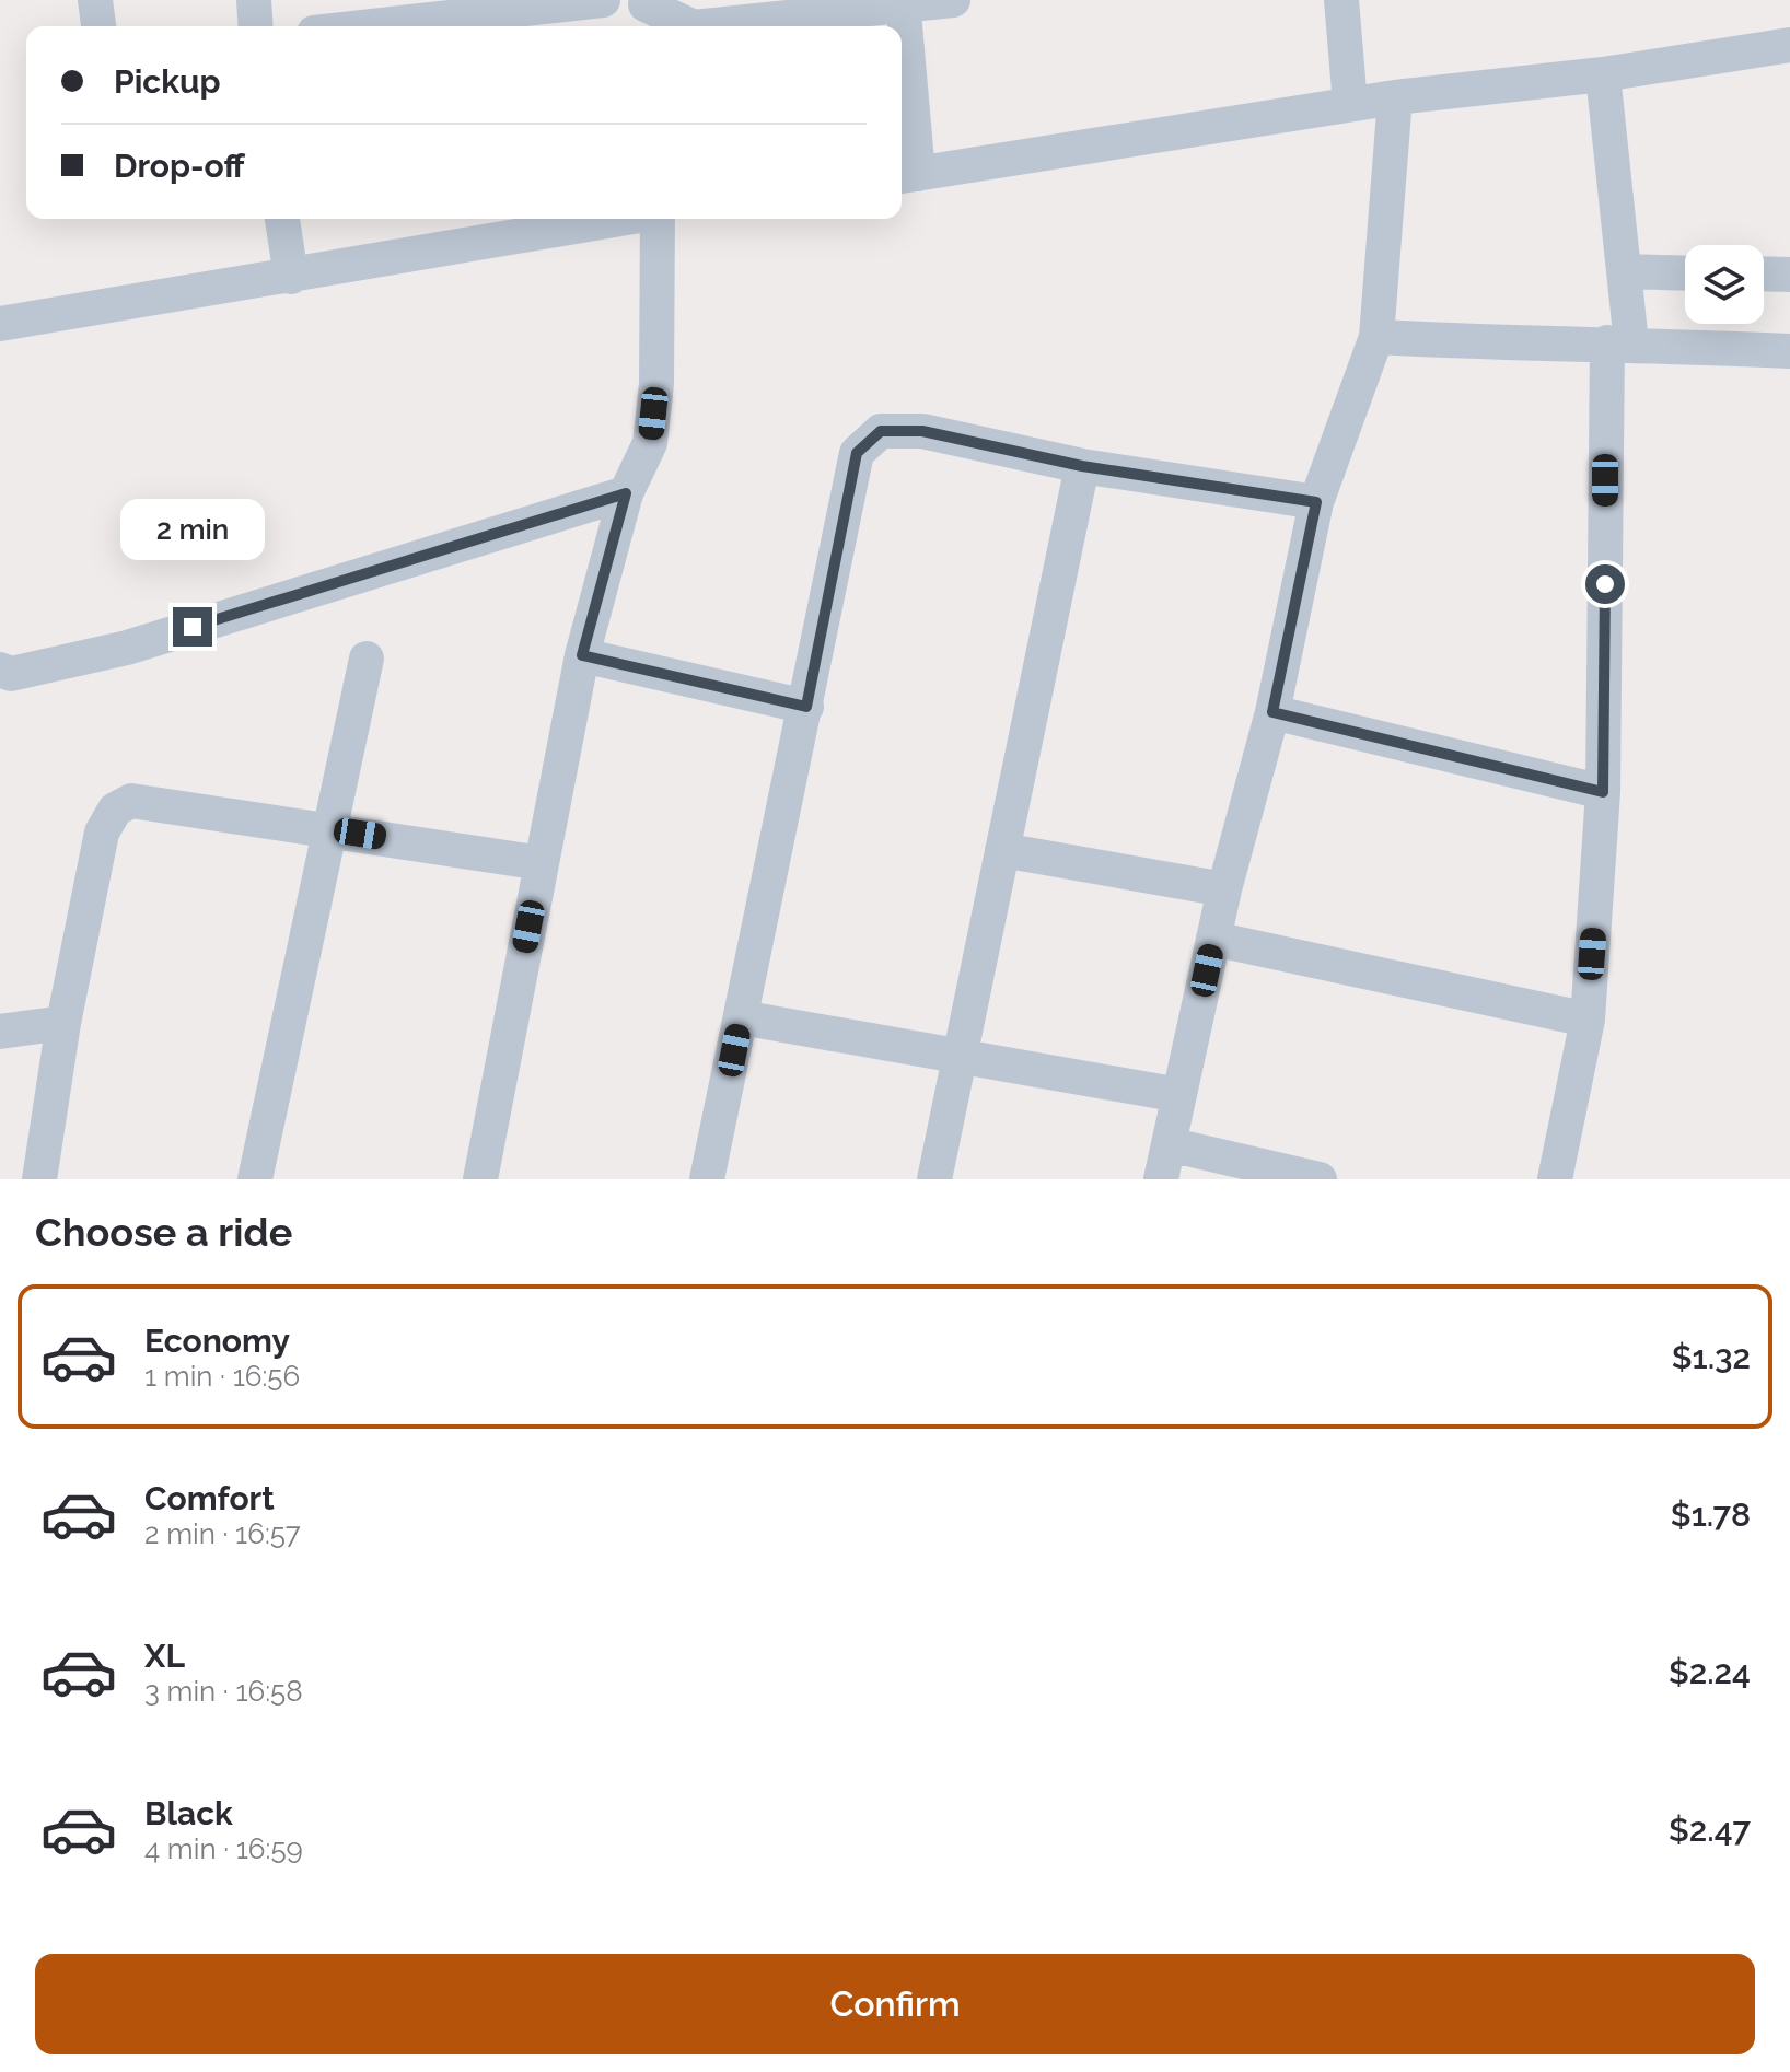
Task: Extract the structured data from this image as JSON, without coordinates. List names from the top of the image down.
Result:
{
  "page": {
    "banner": ["Pickup", "Drop-off"],
    "bubble": "2 min",
    "heading": "Choose a ride",
    "list": [
      {
        "name": "Economy",
        "note": "1 min · 16:56",
        "value": "$1.32"
      },
      {
        "name": "Comfort",
        "note": "2 min · 16:57",
        "value": "$1.78"
      },
      {
        "name": "XL",
        "note": "3 min · 16:58",
        "value": "$2.24"
      },
      {
        "name": "Black",
        "note": "4 min · 16:59",
        "value": "$2.47"
      }
    ],
    "buttons": "Confirm"
  }
}
